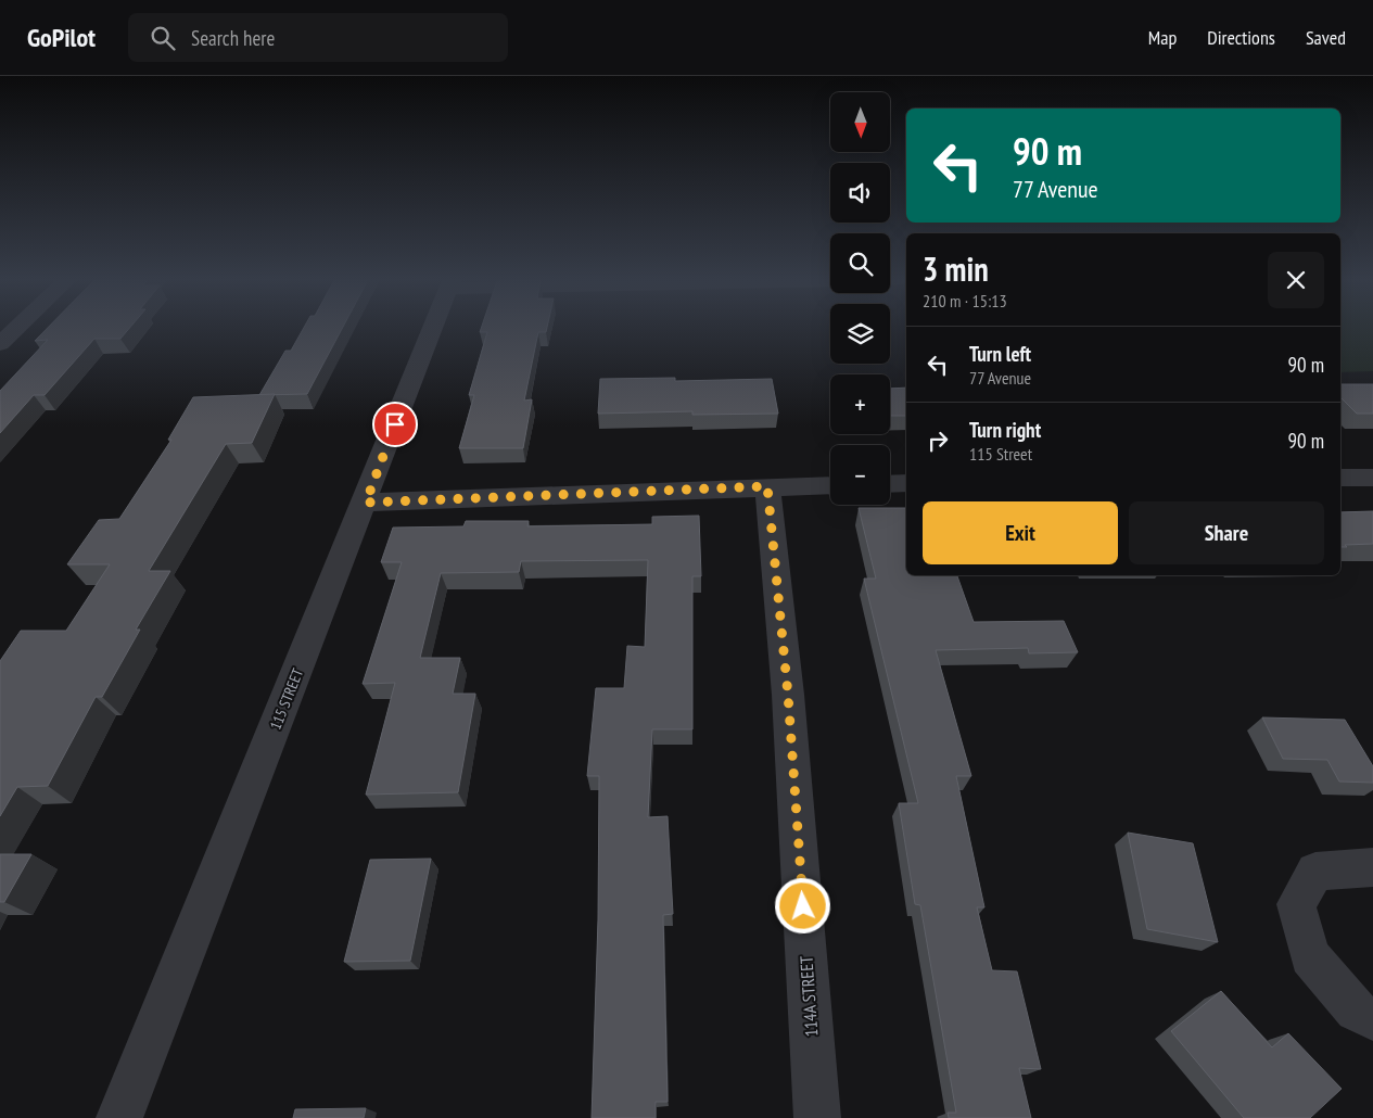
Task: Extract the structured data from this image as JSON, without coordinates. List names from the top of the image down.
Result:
{
  "streets": {
    "street": ["115 STREET", "114A STREET"]
  },
  "north": "bottom",
  "page": {
    "header": "GoPilot",
    "search": "Search here",
    "nav": ["Map", "Directions", "Saved"],
    "map_buttons": ["+", "−"],
    "turn": ["90 m", "77 Avenue"],
    "heading": ["3 min", "210 m · 15:13"],
    "list": [
      {
        "name": "Turn left",
        "note": "77 Avenue",
        "value": "90 m"
      },
      {
        "name": "Turn right",
        "note": "115 Street",
        "value": "90 m"
      }
    ],
    "buttons": ["Exit", "Share"]
  }
}
